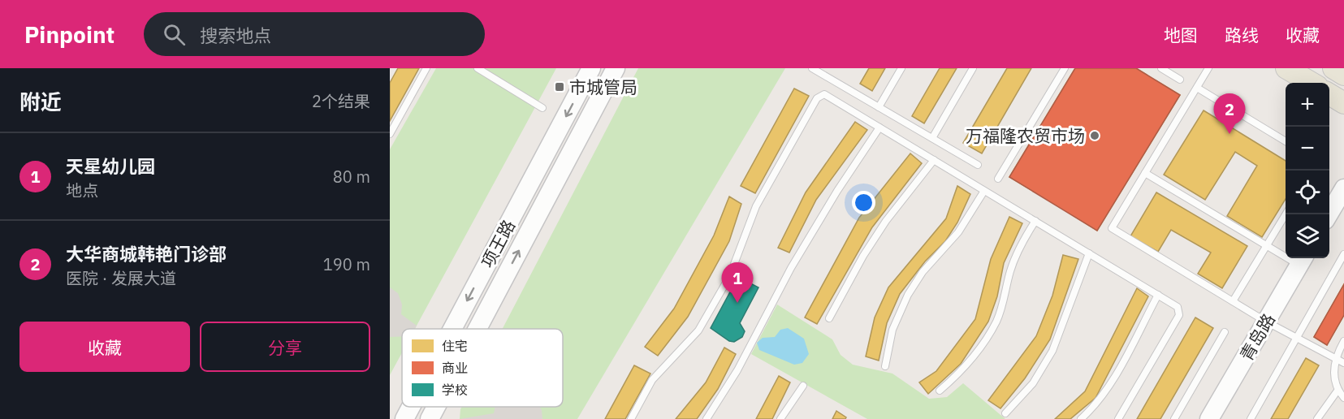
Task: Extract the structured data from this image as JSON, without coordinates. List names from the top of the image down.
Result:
{
  "streets": {
    "main road": ["项王路", "青岛路"]
  },
  "places": {
    "transit": ["市城管局"],
    "other": ["万福隆农贸市场"]
  },
  "legend": ["住宅", "商业", "学校"],
  "page": {
    "header": "Pinpoint",
    "search": "搜索地点",
    "nav": ["地图", "路线", "收藏"],
    "heading": ["附近", "2个结果"],
    "map_buttons": ["+", "−"],
    "pins": ["2", "1"],
    "list": [
      {
        "mark": "1",
        "name": "天星幼儿园",
        "note": "地点",
        "value": "80 m"
      },
      {
        "mark": "2",
        "name": "大华商城韩艳门诊部",
        "note": "医院 · 发展大道",
        "value": "190 m"
      }
    ],
    "buttons": ["收藏", "分享"]
  }
}
